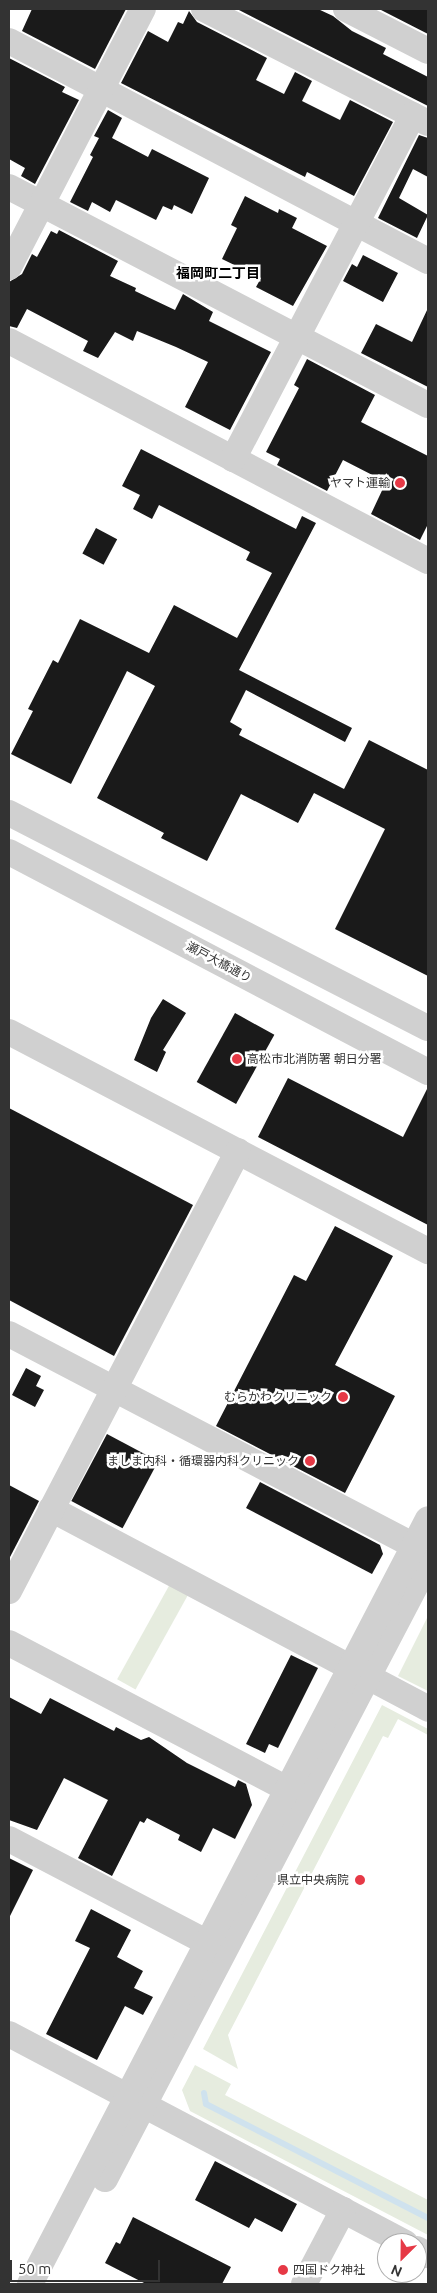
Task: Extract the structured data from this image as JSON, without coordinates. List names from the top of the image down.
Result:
{
  "streets": {
    "street": ["瀬戸大橋通り"]
  },
  "districts": ["福岡町二丁目"],
  "places": [
    "ヤマト運輸",
    "高松市北消防署 朝日分署",
    "むらかわクリニック",
    "ましま内科・循環器内科クリニック",
    "県立中央病院",
    "四国ドク神社"
  ],
  "scale_bar": "50 m",
  "north": "bottom left"
}
